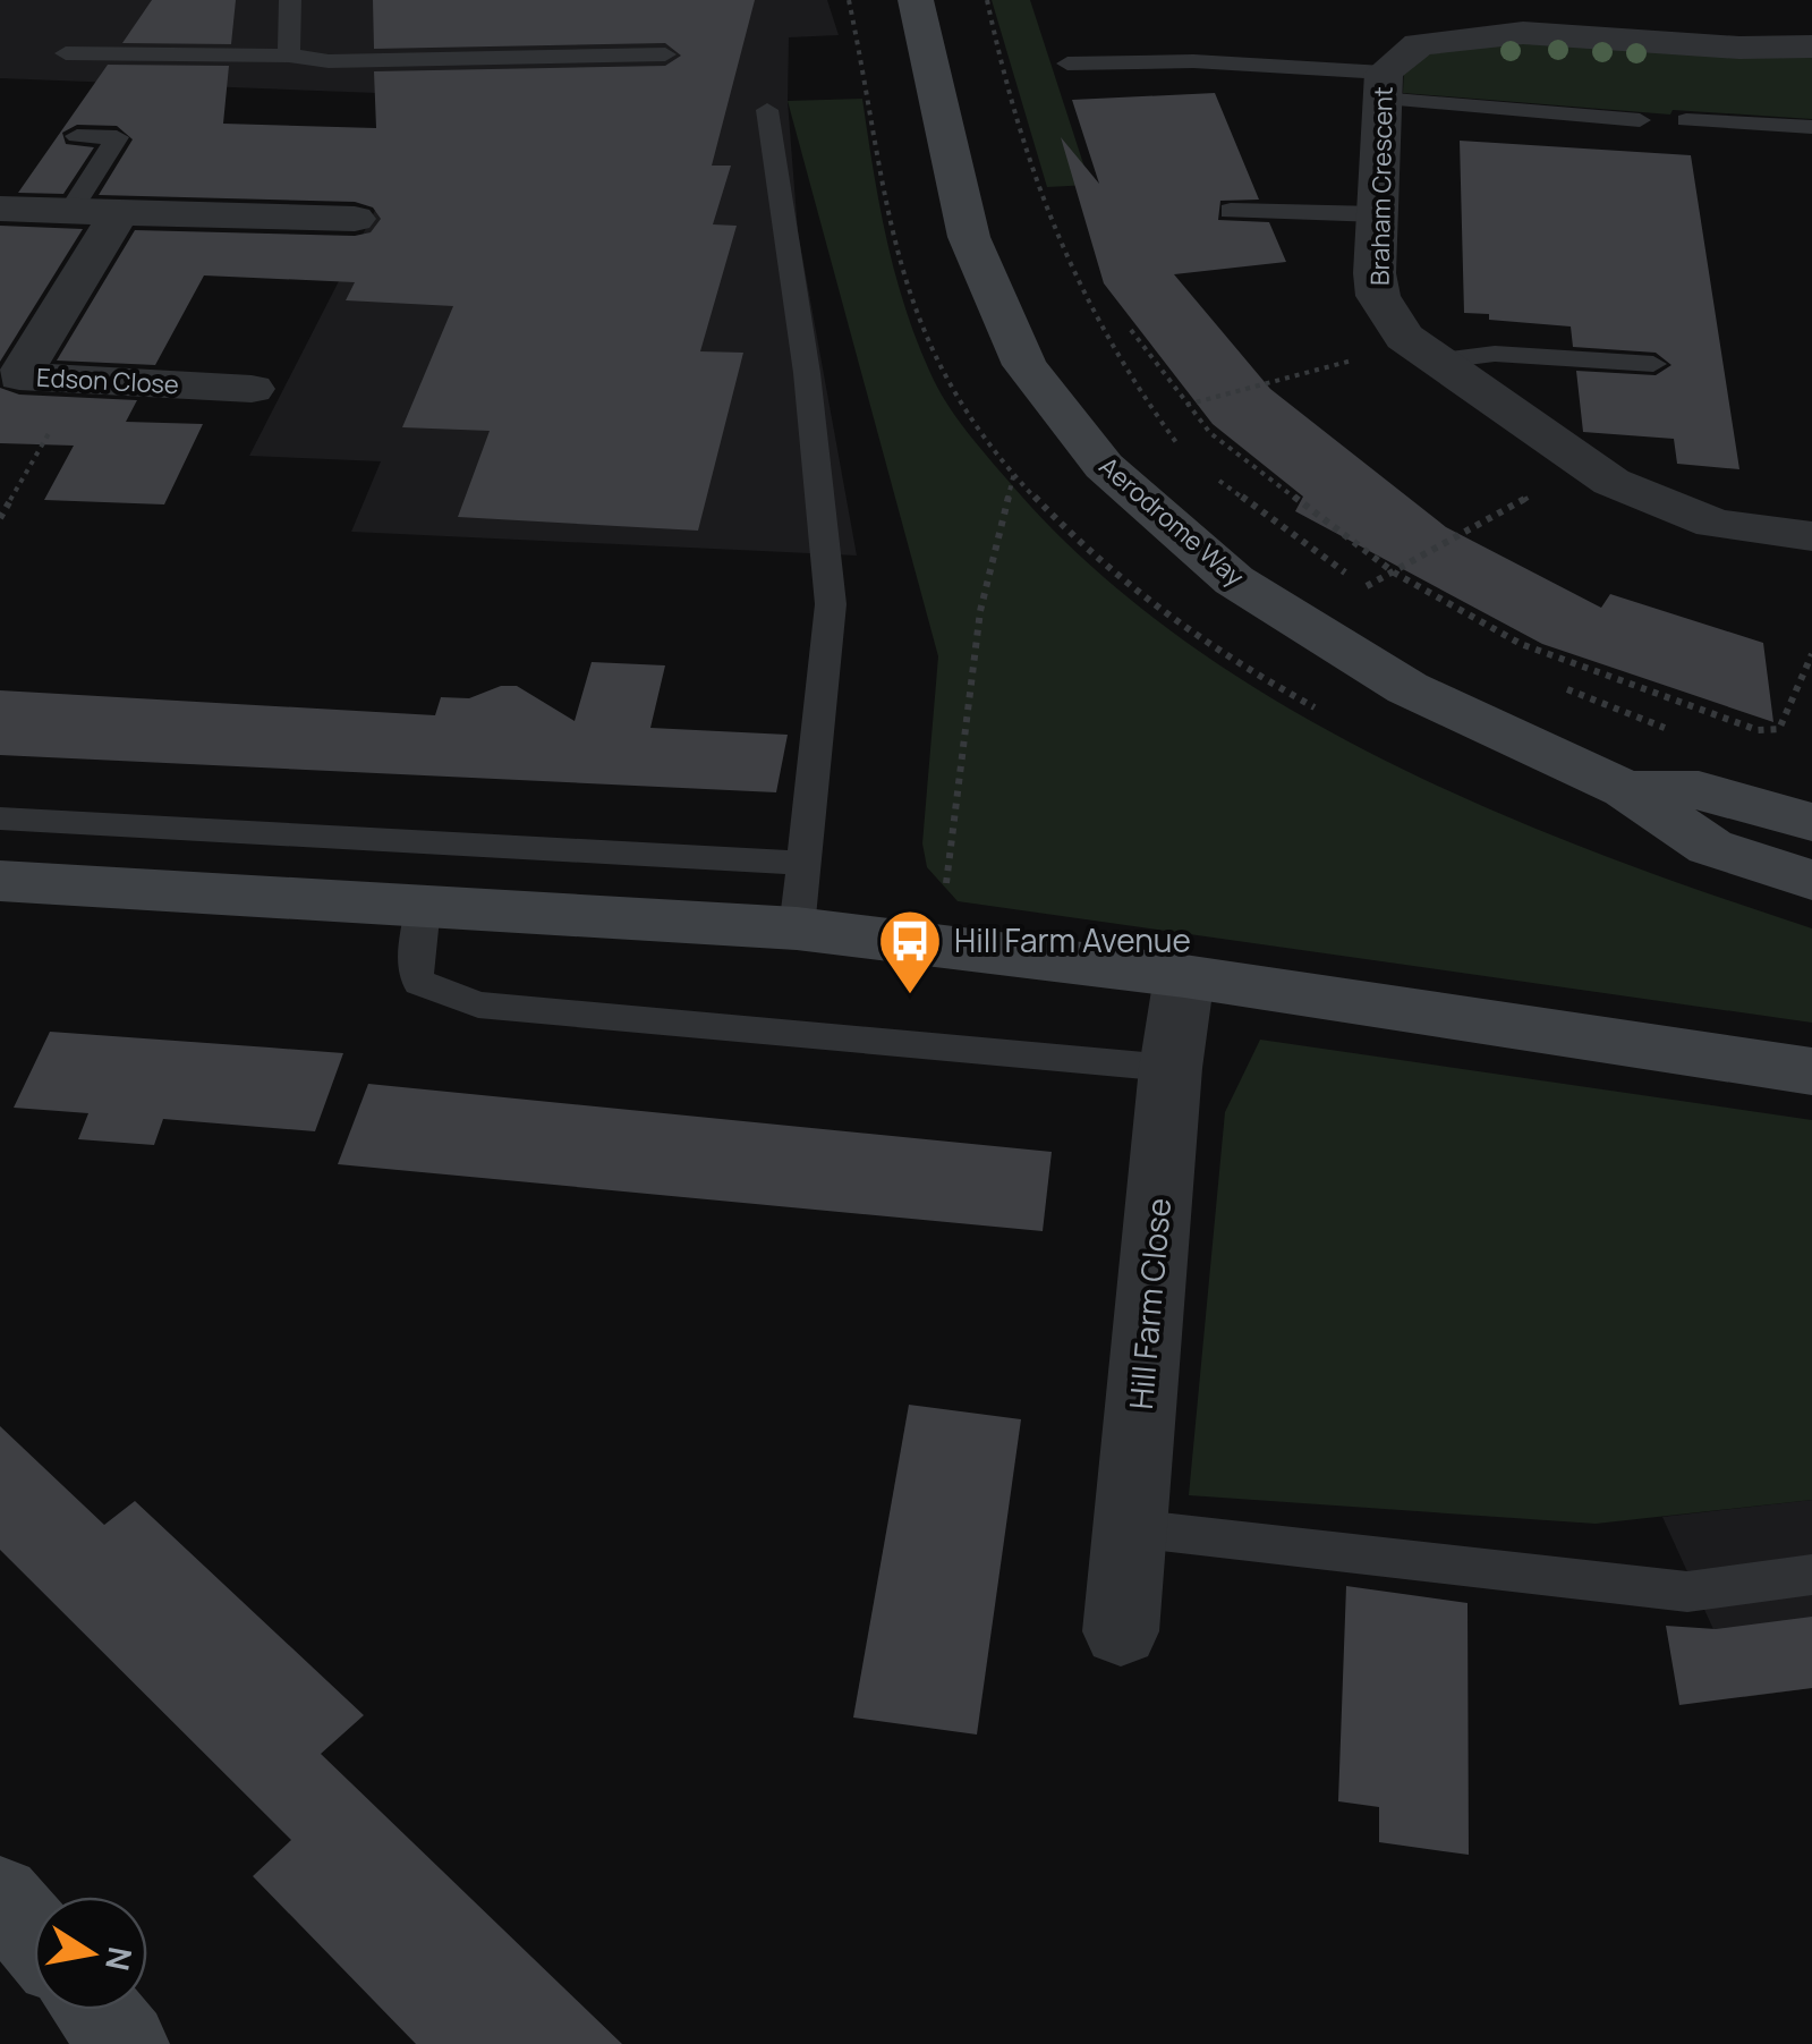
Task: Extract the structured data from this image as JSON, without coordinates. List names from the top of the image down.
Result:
{
  "streets": {
    "street": [
      "Braham Crescent",
      "Edson Close",
      "Aerodrome Way",
      "Hill Farm Close"
    ]
  },
  "places": {
    "bus stop": ["Hill Farm Avenue"]
  },
  "north": "right"
}
